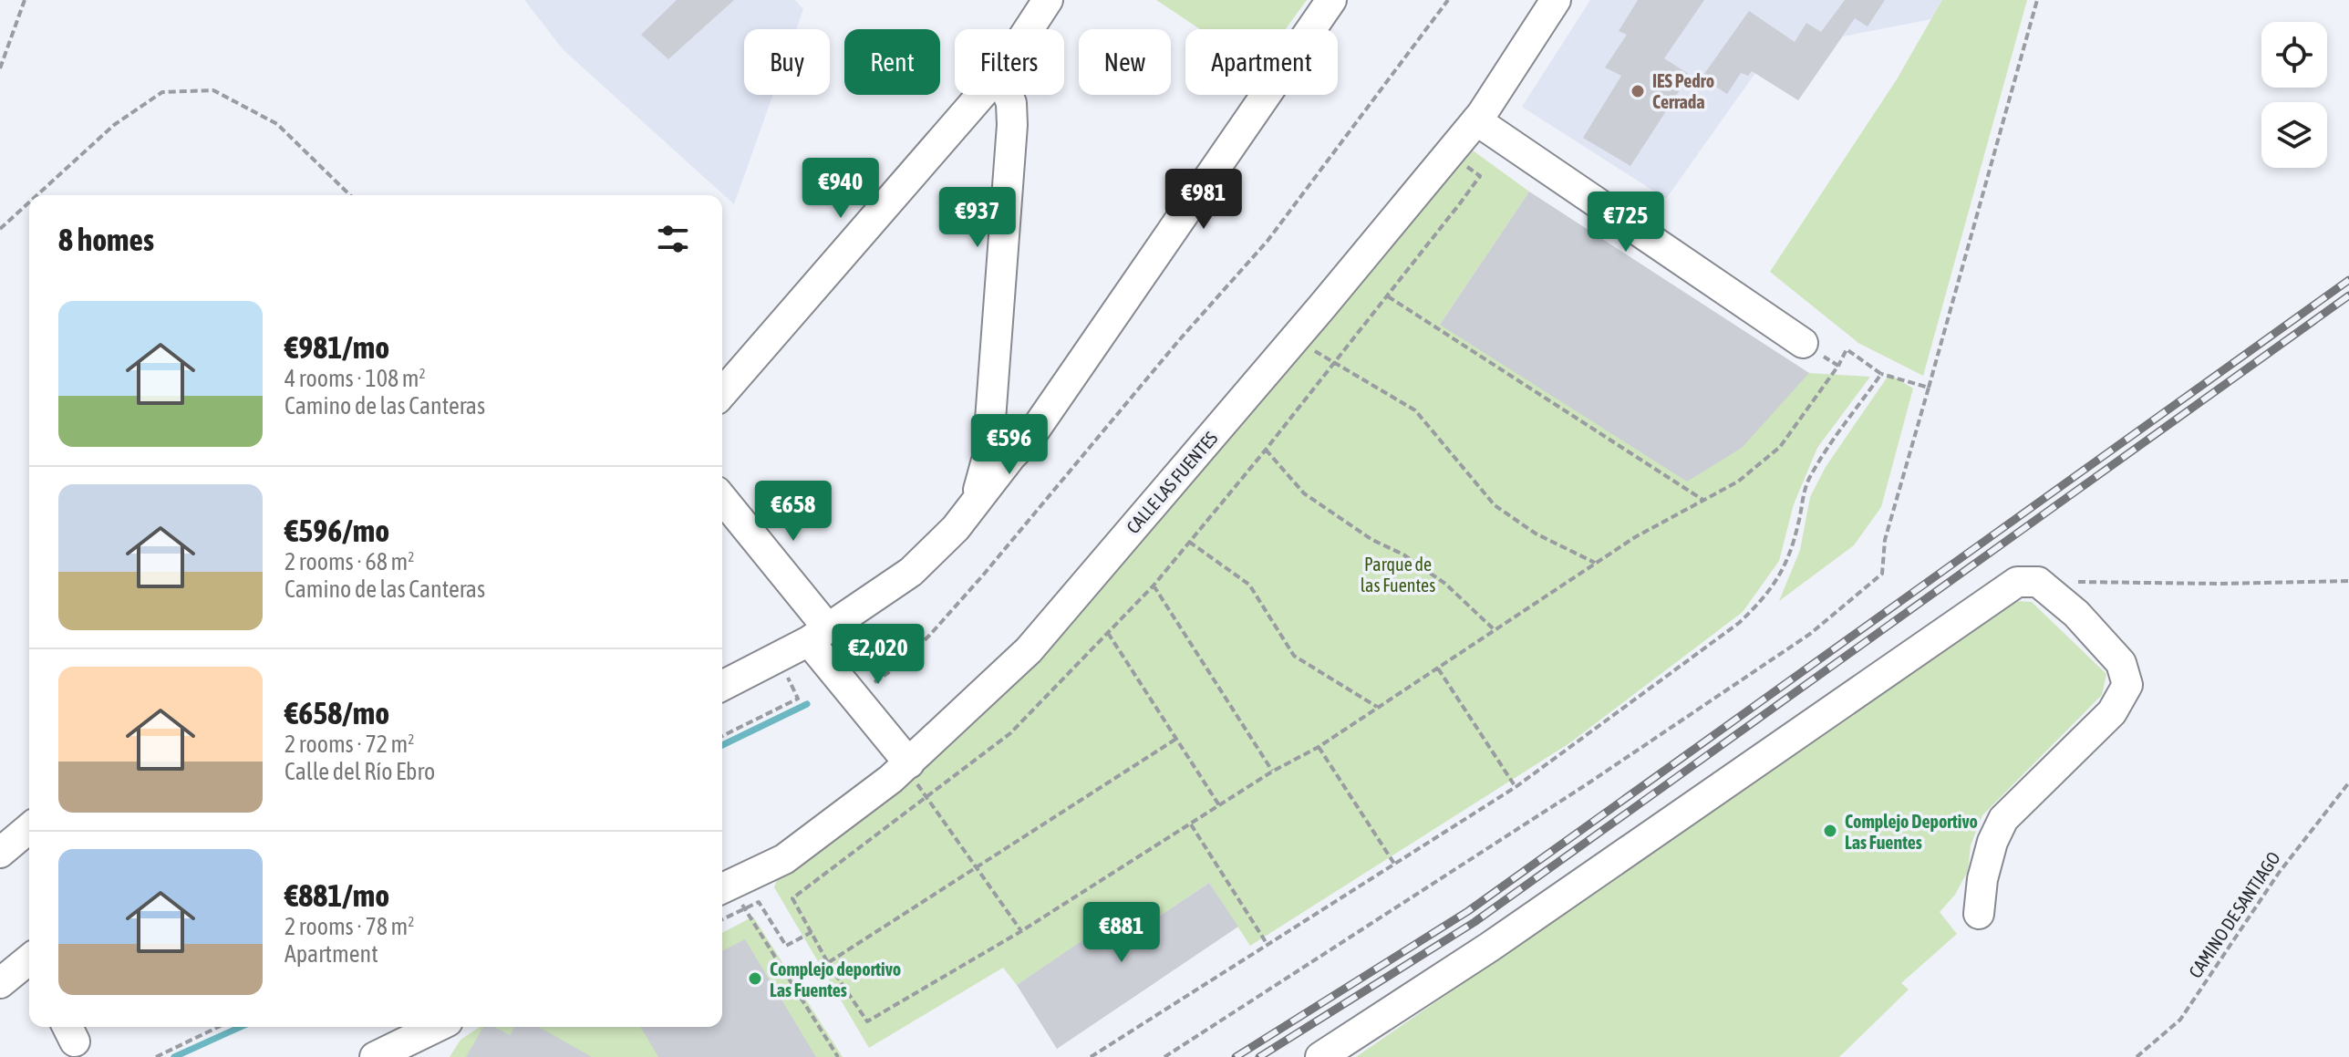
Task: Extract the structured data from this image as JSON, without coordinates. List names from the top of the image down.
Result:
{
  "streets": {
    "street": ["CALLE LAS FUENTES"],
    "path": ["CAMINO DE SANTIAGO"]
  },
  "parks": ["Parque de las Fuentes"],
  "places": ["IES Pedro Cerrada", "Complejo Deportivo Las Fuentes", "Complejo deportivo Las Fuentes"],
  "page": {
    "chip": [
      "Buy",
      "Rent",
      "Filters",
      "New",
      "Apartment"
    ],
    "price": [
      "€940",
      "€981",
      "€937",
      "€725",
      "€596",
      "€658",
      "€2,020",
      "€881"
    ],
    "heading": "8 homes",
    "list": [
      {
        "name": "€981/mo",
        "note": "4 rooms · 108 m² · Camino de las Canteras"
      },
      {
        "name": "€596/mo",
        "note": "2 rooms · 68 m² · Camino de las Canteras"
      },
      {
        "name": "€658/mo",
        "note": "2 rooms · 72 m² · Calle del Río Ebro"
      },
      {
        "name": "€881/mo",
        "note": "2 rooms · 78 m² · Apartment"
      }
    ]
  }
}
